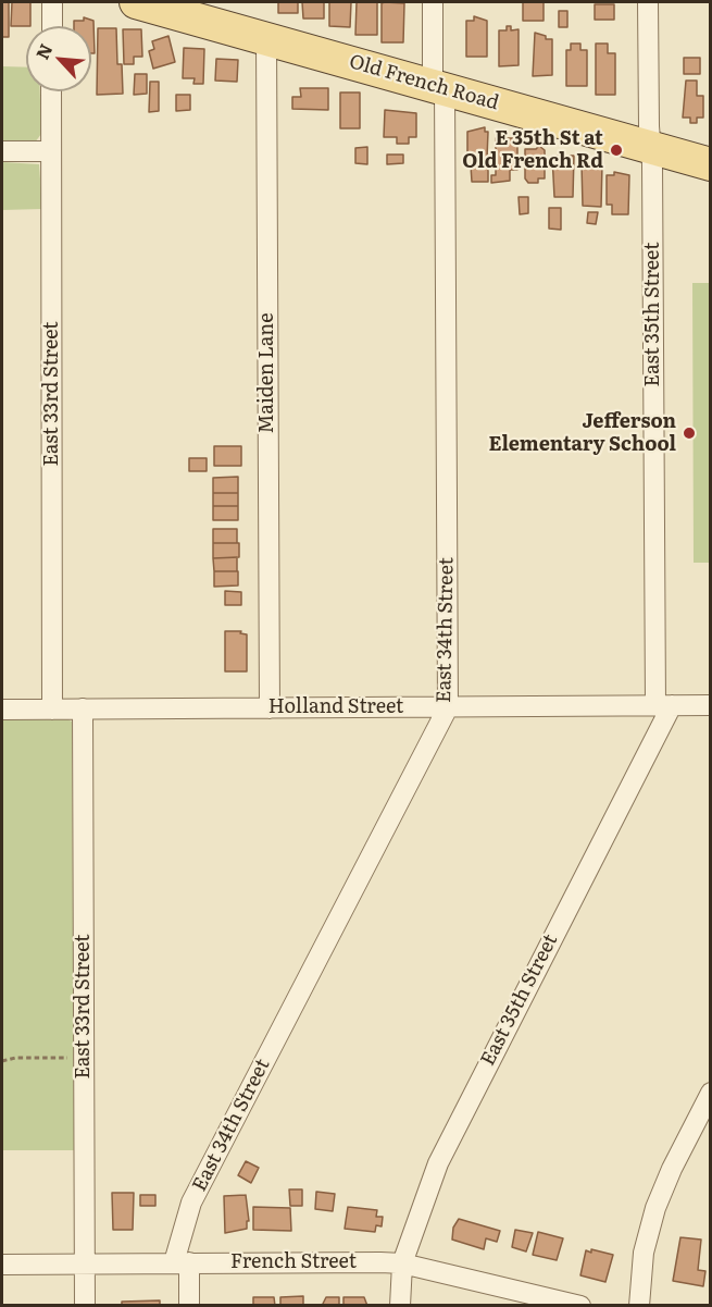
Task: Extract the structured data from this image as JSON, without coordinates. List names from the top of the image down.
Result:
{
  "streets": {
    "main road": ["Old French Road"],
    "street": [
      "East 35th Street",
      "Maiden Lane",
      "East 33rd Street",
      "East 34th Street",
      "Holland Street",
      "French Street"
    ]
  },
  "crossings": [
    ["Old French Road", "East 35th Street"],
    ["Old French Road", "Maiden Lane"],
    ["Old French Road", "East 34th Street"],
    ["East 35th Street", "Holland Street"],
    ["East 35th Street", "French Street"],
    ["Maiden Lane", "Holland Street"],
    ["East 33rd Street", "Holland Street"],
    ["East 33rd Street", "French Street"],
    ["East 34th Street", "Holland Street"],
    ["East 34th Street", "French Street"]
  ],
  "places": ["E 35th St at Old French Rd", "Jefferson Elementary School"],
  "north": "top left"
}
